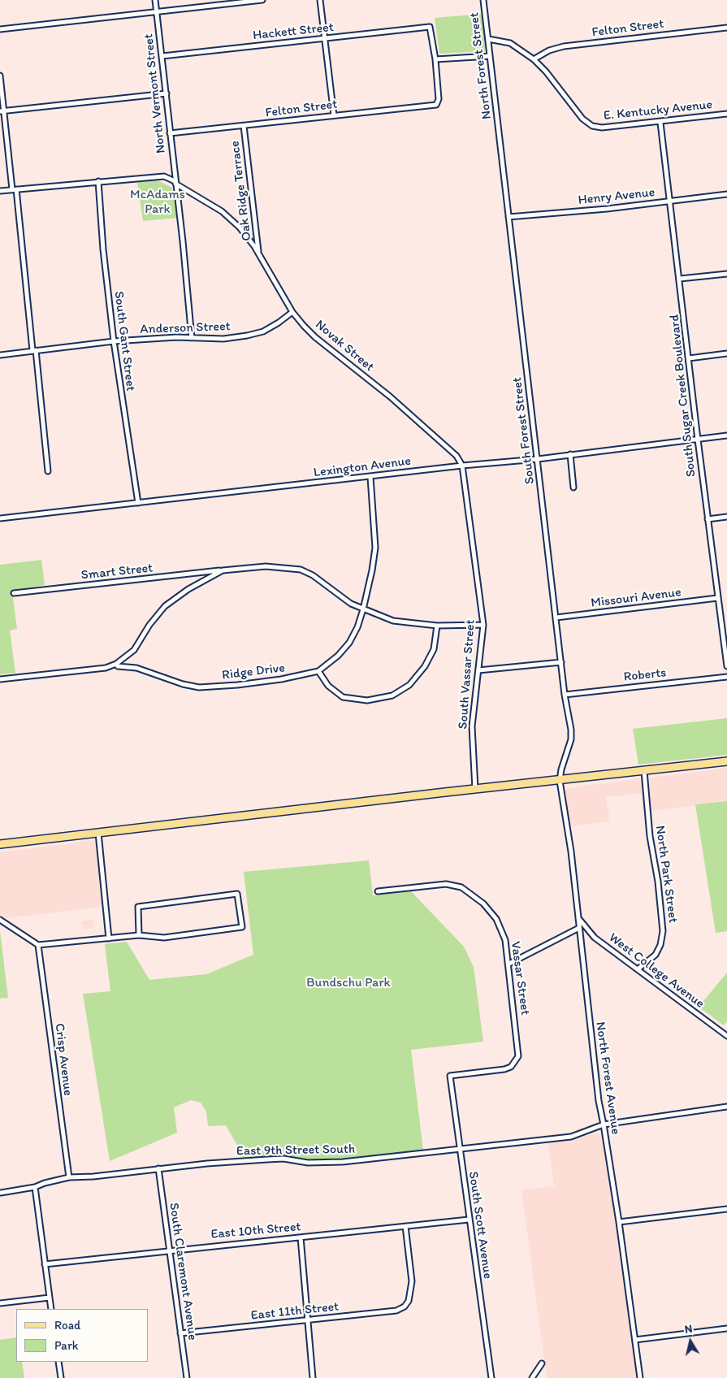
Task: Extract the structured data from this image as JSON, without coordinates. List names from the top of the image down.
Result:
{
  "streets": {
    "street": [
      "Felton Street",
      "Hackett Street",
      "North Forest Street",
      "North Vermont Street",
      "E. Kentucky Avenue",
      "Oak Ridge Terrace",
      "Henry Avenue",
      "Anderson Street",
      "South Gant Street",
      "Novak Street",
      "South Sugar Creek Boulevard",
      "South Forest Street",
      "Lexington Avenue",
      "Smart Street",
      "Missouri Avenue",
      "Ridge Drive",
      "South Vassar Street",
      "Roberts",
      "North Park Street",
      "West College Avenue",
      "Vassar Street",
      "Crisp Avenue",
      "North Forest Avenue",
      "East 9th Street South",
      "South Scott Avenue",
      "East 10th Street",
      "South Claremont Avenue",
      "East 11th Street"
    ]
  },
  "crossings": [
    ["Felton Street", "Hackett Street"],
    ["Felton Street", "North Vermont Street"],
    ["Felton Street", "E. Kentucky Avenue"],
    ["Felton Street", "Oak Ridge Terrace"],
    ["Hackett Street", "North Vermont Street"],
    ["North Forest Street", "South Forest Street"],
    ["North Vermont Street", "Anderson Street"],
    ["North Vermont Street", "Novak Street"],
    ["E. Kentucky Avenue", "South Sugar Creek Boulevard"],
    ["Oak Ridge Terrace", "Novak Street"],
    ["Henry Avenue", "South Sugar Creek Boulevard"],
    ["Henry Avenue", "South Forest Street"],
    ["Anderson Street", "South Gant Street"],
    ["Anderson Street", "Novak Street"],
    ["South Gant Street", "Lexington Avenue"],
    ["Novak Street", "Lexington Avenue"],
    ["Novak Street", "South Vassar Street"],
    ["South Sugar Creek Boulevard", "Lexington Avenue"],
    ["South Sugar Creek Boulevard", "Missouri Avenue"],
    ["South Forest Street", "Lexington Avenue"],
    ["South Forest Street", "Missouri Avenue"],
    ["South Forest Street", "Roberts"],
    ["South Forest Street", "North Forest Avenue"],
    ["Lexington Avenue", "Ridge Drive"],
    ["Lexington Avenue", "South Vassar Street"],
    ["Smart Street", "Ridge Drive"],
    ["Smart Street", "South Vassar Street"],
    ["North Park Street", "West College Avenue"],
    ["West College Avenue", "North Forest Avenue"],
    ["Vassar Street", "South Scott Avenue"],
    ["Crisp Avenue", "East 9th Street South"],
    ["North Forest Avenue", "East 9th Street South"],
    ["East 9th Street South", "South Scott Avenue"],
    ["East 9th Street South", "South Claremont Avenue"],
    ["South Scott Avenue", "East 10th Street"],
    ["East 10th Street", "South Claremont Avenue"],
    ["East 10th Street", "East 11th Street"],
    ["South Claremont Avenue", "East 11th Street"]
  ],
  "parks": ["McAdams Park", "Bundschu Park"],
  "legend": ["Road", "Park"],
  "north": "top"
}
